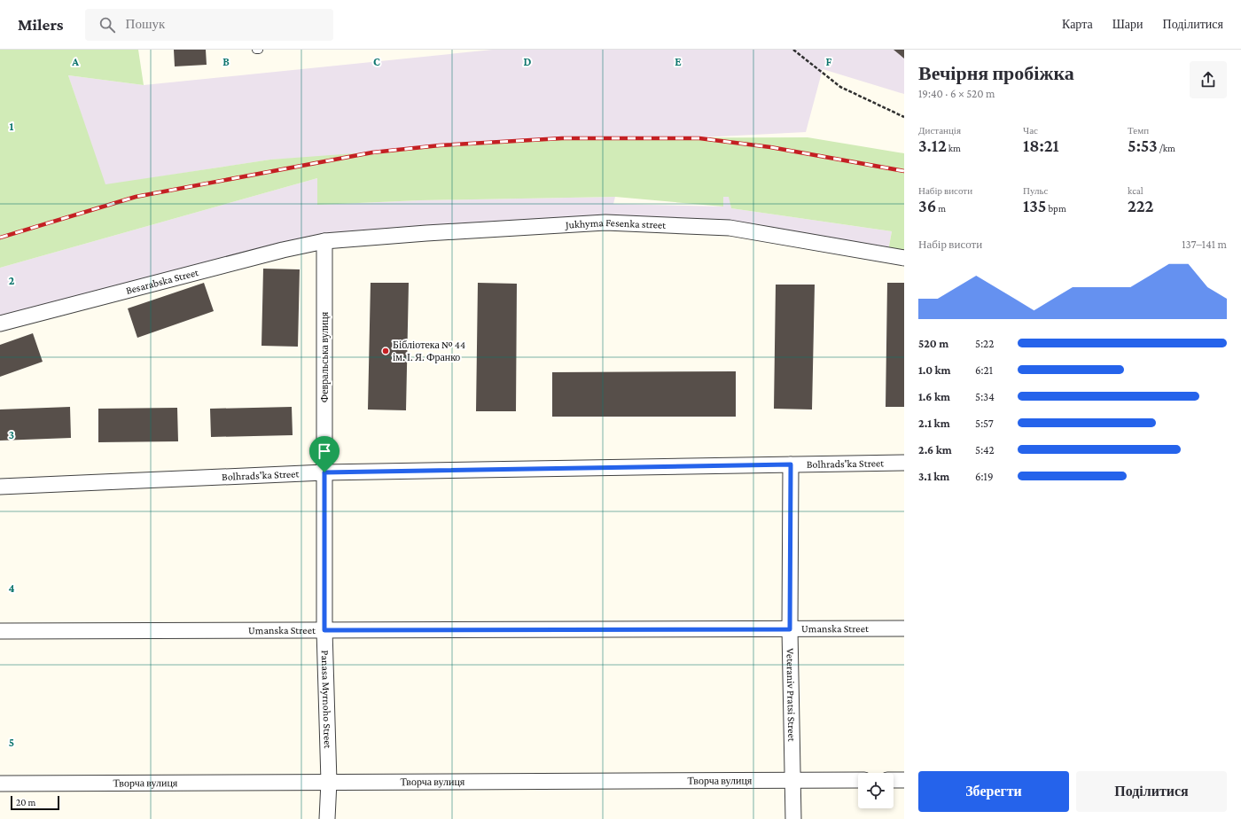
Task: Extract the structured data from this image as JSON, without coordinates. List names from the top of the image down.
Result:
{
  "streets": {
    "street": [
      "Jukhyma Fesenka street",
      "Besarabska Street",
      "Февральська вулиця",
      "Bolhrads'ka Street",
      "Umanska Street",
      "Veteraniv Pratsi Street",
      "Panasa Myrnoho Street",
      "Творча вулиця"
    ]
  },
  "crossings": [
    ["Jukhyma Fesenka street", "Besarabska Street"],
    ["Jukhyma Fesenka street", "Февральська вулиця"],
    ["Besarabska Street", "Февральська вулиця"],
    ["Февральська вулиця", "Bolhrads'ka Street"],
    ["Февральська вулиця", "Panasa Myrnoho Street"],
    ["Bolhrads'ka Street", "Veteraniv Pratsi Street"],
    ["Bolhrads'ka Street", "Panasa Myrnoho Street"],
    ["Umanska Street", "Veteraniv Pratsi Street"],
    ["Umanska Street", "Panasa Myrnoho Street"],
    ["Veteraniv Pratsi Street", "Творча вулиця"],
    ["Panasa Myrnoho Street", "Творча вулиця"]
  ],
  "places": ["Бібліотека № 44 ім. І. Я. Франко"],
  "scale_bar": "20 m",
  "page": {
    "header": "Milers",
    "search": "Пошук",
    "nav": ["Карта", "Шари", "Поділитися"],
    "heading": ["Вечірня пробіжка", "19:40 · 6 × 520 m"],
    "stats": [
      ["Дистанція", "3.12 km"],
      ["Час", "18:21"],
      ["Темп", "5:53 /km"],
      ["Набір висоти", "36 m"],
      ["Пульс", "135 bpm"],
      ["kcal", "222"]
    ],
    "chart": ["Набір висоти", "137–141 m"],
    "list": [
      {
        "name": "520 m",
        "note": "5:22"
      },
      {
        "name": "1.0 km",
        "note": "6:21"
      },
      {
        "name": "1.6 km",
        "note": "5:34"
      },
      {
        "name": "2.1 km",
        "note": "5:57"
      },
      {
        "name": "2.6 km",
        "note": "5:42"
      },
      {
        "name": "3.1 km",
        "note": "6:19"
      }
    ],
    "buttons": ["Зберегти", "Поділитися"],
    "scale": "20 m"
  },
  "grid": {
    "columns": [
      "A",
      "B",
      "C",
      "D",
      "E",
      "F"
    ],
    "rows": [
      "1",
      "2",
      "3",
      "4",
      "5"
    ]
  }
}
